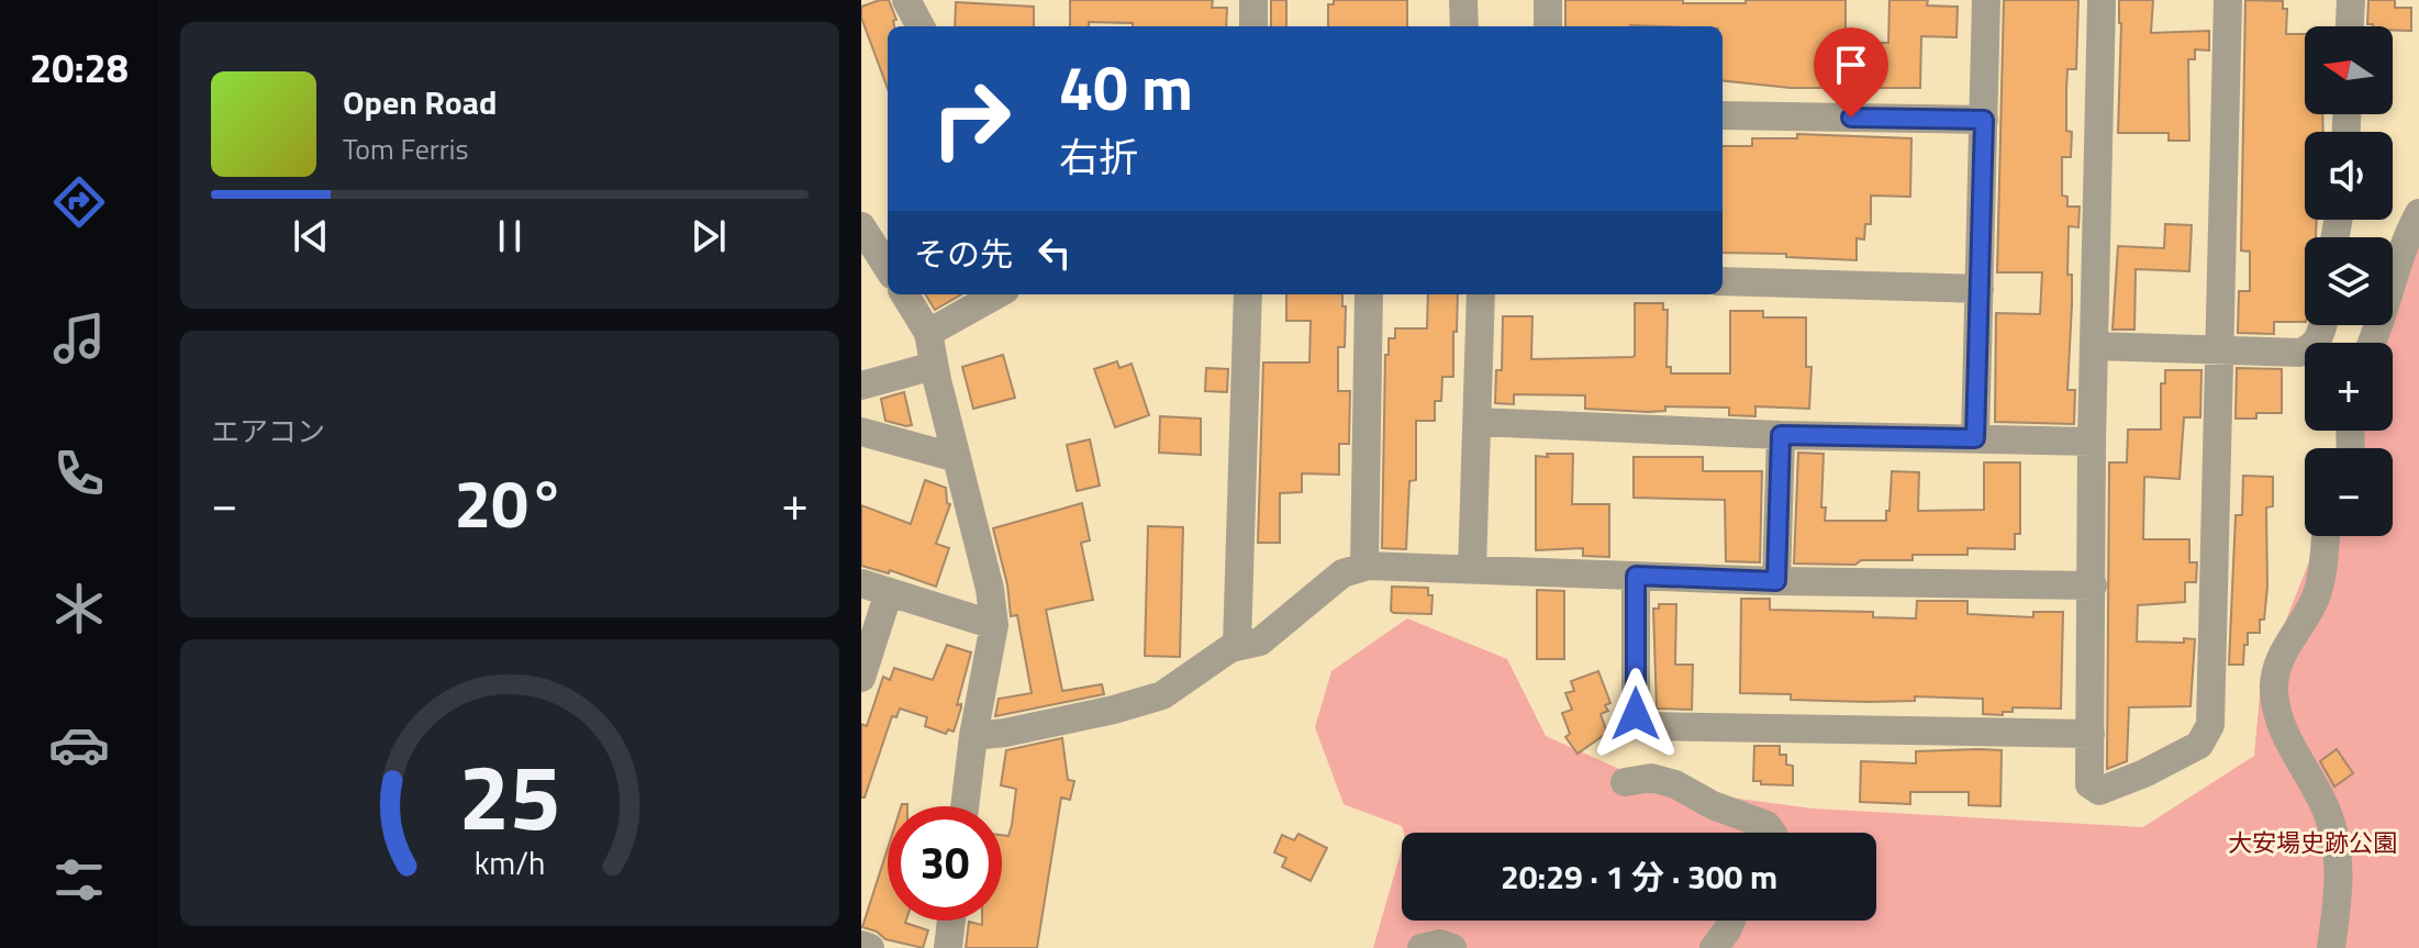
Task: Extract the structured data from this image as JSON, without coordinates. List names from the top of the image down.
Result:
{
  "parks": ["大安場史跡公園"],
  "north": "left",
  "page": {
    "tabs": "20:28",
    "map_buttons": ["+", "−"],
    "turn": ["40 m", "右折"],
    "song": ["Open Road", "Tom Ferris"],
    "then": "その先",
    "tile": "エアコン",
    "heat": ["−", "20°", "+"],
    "limit": "30",
    "trip": "20:29 · 1 分 · 300 m",
    "gauge": ["25", "km/h"]
  }
}
